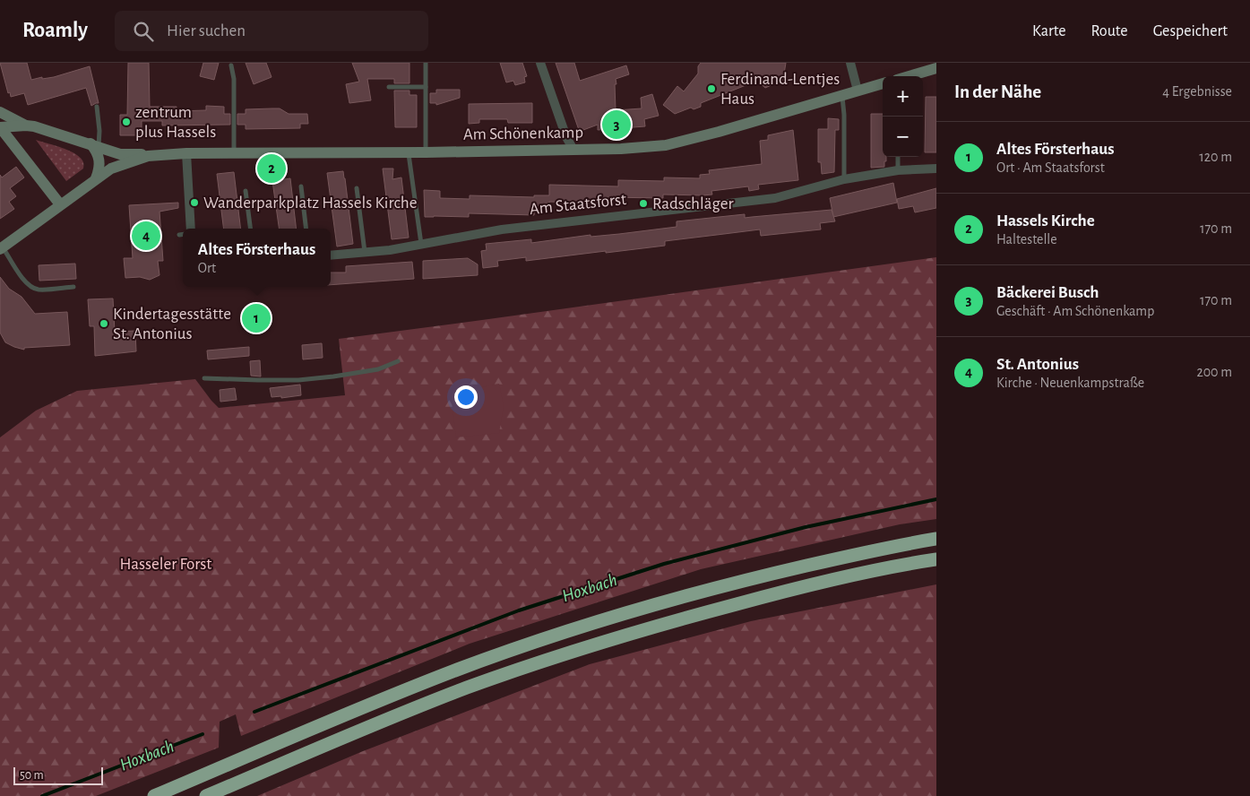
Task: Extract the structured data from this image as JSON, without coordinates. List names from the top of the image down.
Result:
{
  "streets": {
    "main road": ["Am Schönenkamp"],
    "street": ["Am Staatsforst"]
  },
  "water": ["Hoxbach"],
  "parks": ["Hasseler Forst"],
  "places": [
    "Ferdinand-Lentjes Haus",
    "zentrum plus Hassels",
    "Wanderparkplatz Hassels Kirche",
    "Radschläger",
    "Kindertagesstätte St. Antonius"
  ],
  "scale_bar": "50 m",
  "page": {
    "header": "Roamly",
    "search": "Hier suchen",
    "nav": ["Karte", "Route", "Gespeichert"],
    "heading": ["In der Nähe", "4 Ergebnisse"],
    "map_buttons": ["+", "−"],
    "pins": [
      "3",
      "2",
      "4",
      "1"
    ],
    "list": [
      {
        "mark": "1",
        "name": "Altes Försterhaus",
        "note": "Ort · Am Staatsforst",
        "value": "120 m"
      },
      {
        "mark": "2",
        "name": "Hassels Kirche",
        "note": "Haltestelle",
        "value": "170 m"
      },
      {
        "mark": "3",
        "name": "Bäckerei Busch",
        "note": "Geschäft · Am Schönenkamp",
        "value": "170 m"
      },
      {
        "mark": "4",
        "name": "St. Antonius",
        "note": "Kirche · Neuenkampstraße",
        "value": "200 m"
      }
    ],
    "popup": ["Altes Försterhaus", "Ort"],
    "scale": "50 m"
  }
}
